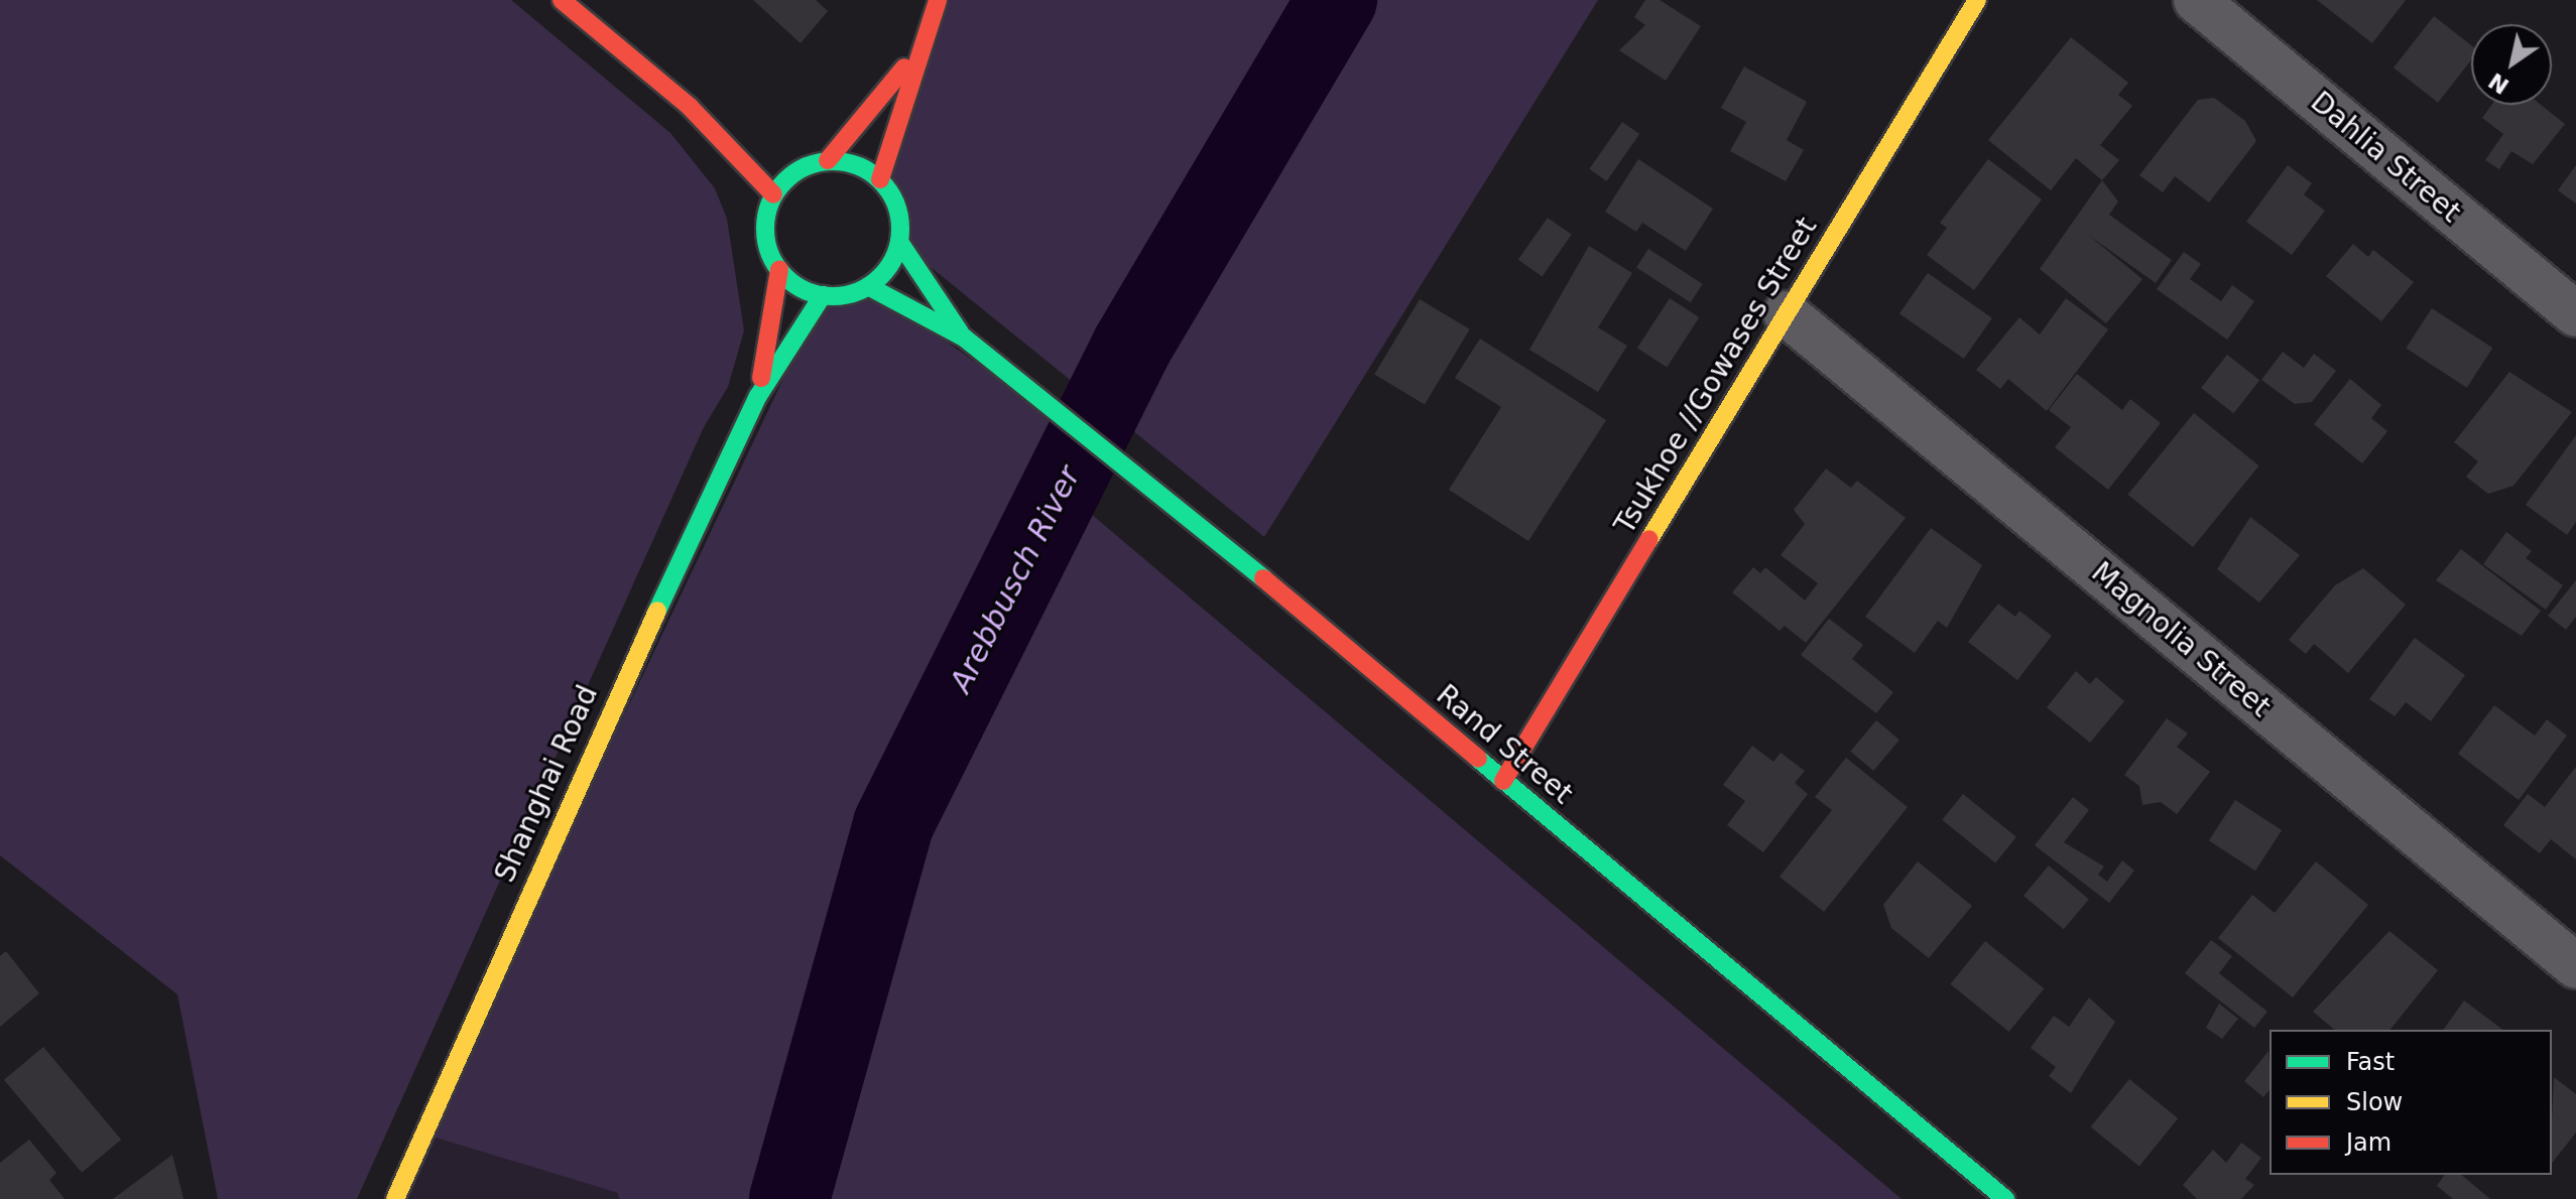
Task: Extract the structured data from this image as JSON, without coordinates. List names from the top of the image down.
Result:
{
  "streets": {
    "street": [
      "Dahlia Street",
      "Tsukhoe //Gowases Street",
      "Magnolia Street",
      "Rand Street",
      "Shanghai Road"
    ]
  },
  "crossings": [
    ["Tsukhoe //Gowases Street", "Magnolia Street"],
    ["Tsukhoe //Gowases Street", "Rand Street"]
  ],
  "water": ["Arebbusch River"],
  "legend": ["Fast", "Slow", "Jam"],
  "north": "bottom left"
}
